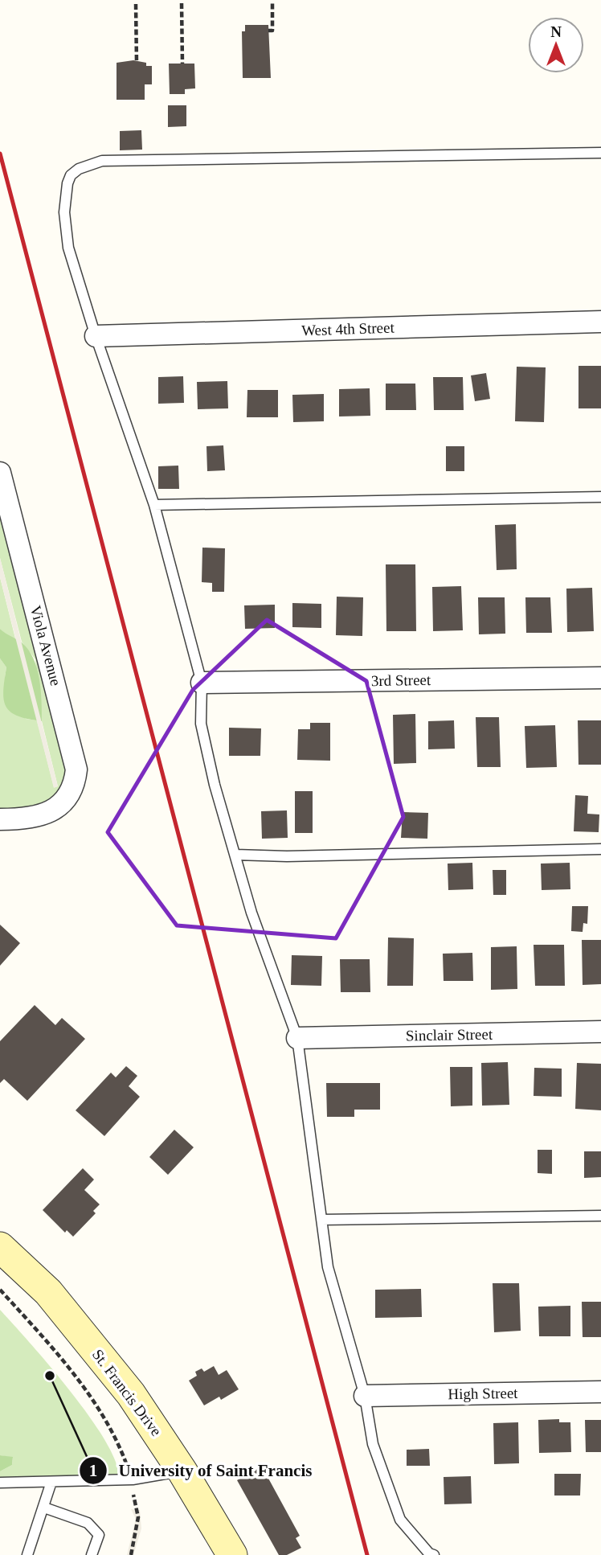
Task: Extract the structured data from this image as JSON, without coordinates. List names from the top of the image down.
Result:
{
  "streets": {
    "street": [
      "West 4th Street",
      "Viola Avenue",
      "3rd Street",
      "Sinclair Street",
      "St. Francis Drive",
      "High Street"
    ]
  },
  "places": ["University of Saint Francis"],
  "north": "top"
}
